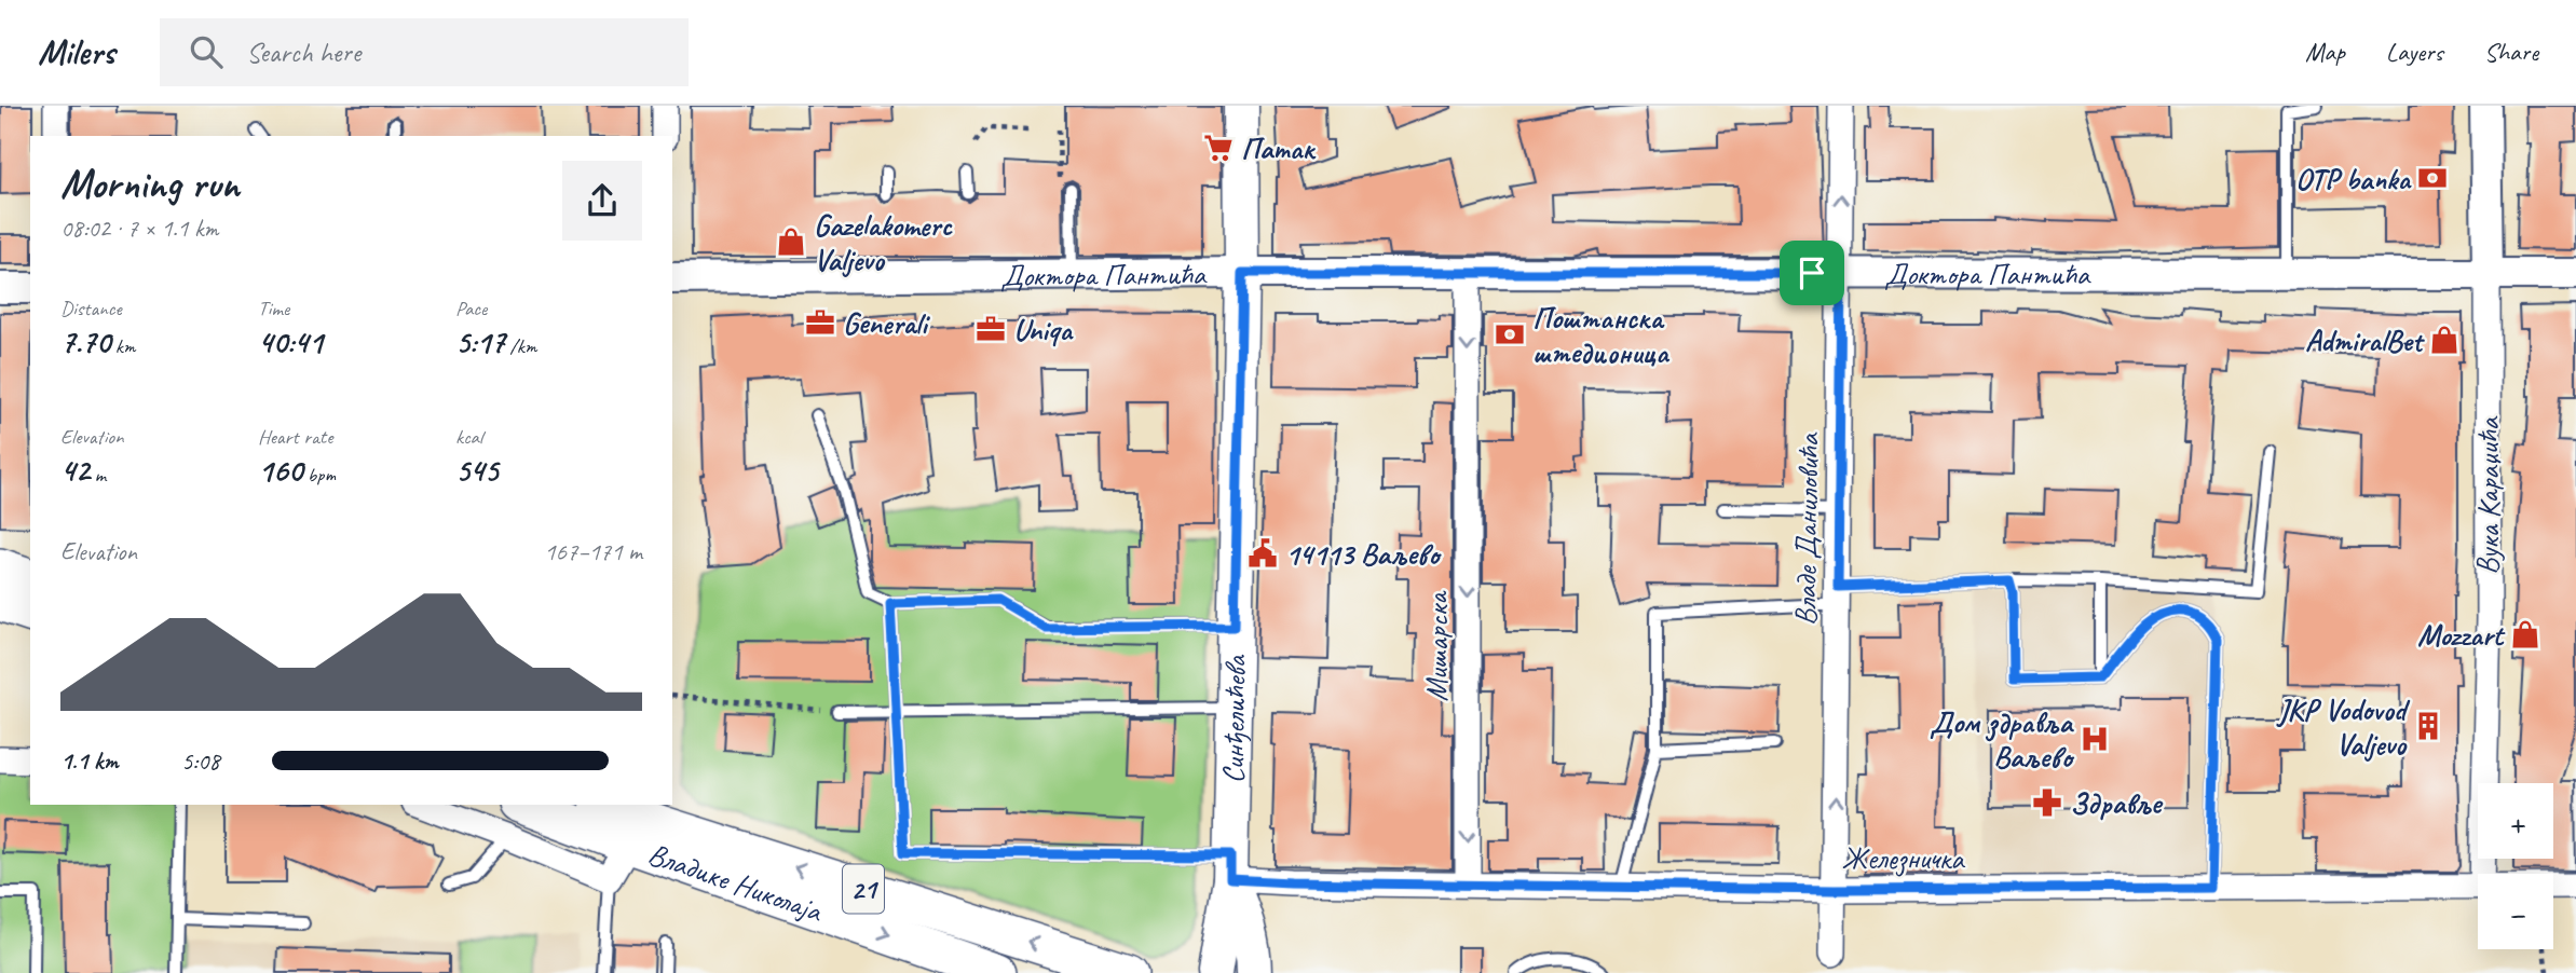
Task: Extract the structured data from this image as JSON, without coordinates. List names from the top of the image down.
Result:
{
  "streets": {
    "main road": ["Синђелићева", "Владике Николаја", "21"],
    "street": [
      "Доктора Пантића",
      "Вука Караџића",
      "Владе Даниловића",
      "Мишарска",
      "Железничка"
    ]
  },
  "crossings": [
    ["Доктора Пантића", "Вука Караџића"],
    ["Доктора Пантића", "Владе Даниловића"],
    ["Доктора Пантића", "Мишарска"],
    ["Доктора Пантића", "Синђелићева"],
    ["Владе Даниловића", "Железничка"],
    ["Мишарска", "Железничка"],
    ["Синђелићева", "Железничка"]
  ],
  "one_way": ["Владе Даниловића", "Мишарска"],
  "places": {
    "supermarket": ["Патак"],
    "bank": ["OTP banka", "Поштанска штедионица"],
    "shop": ["Gazelakomerc Valjevo", "AdmiralBet", "Mozzart"],
    "office": ["Generali", "Uniqa"],
    "public building": ["14113 Ваљево"],
    "building": ["JKP Vodovod Valjevo"],
    "hospital": ["Дом здравља Ваљево"],
    "pharmacy": ["Здравље"]
  },
  "page": {
    "header": "Milers",
    "search": "Search here",
    "nav": ["Map", "Layers", "Share"],
    "heading": ["Morning run", "08:02 · 7 × 1.1 km"],
    "stats": [
      ["Distance", "7.70 km"],
      ["Time", "40:41"],
      ["Pace", "5:17 /km"],
      ["Elevation", "42 m"],
      ["Heart rate", "160 bpm"],
      ["kcal", "545"]
    ],
    "chart": ["Elevation", "167–171 m"],
    "list": [
      {
        "name": "1.1 km",
        "note": "5:08"
      }
    ],
    "map_buttons": ["+", "−"]
  }
}
